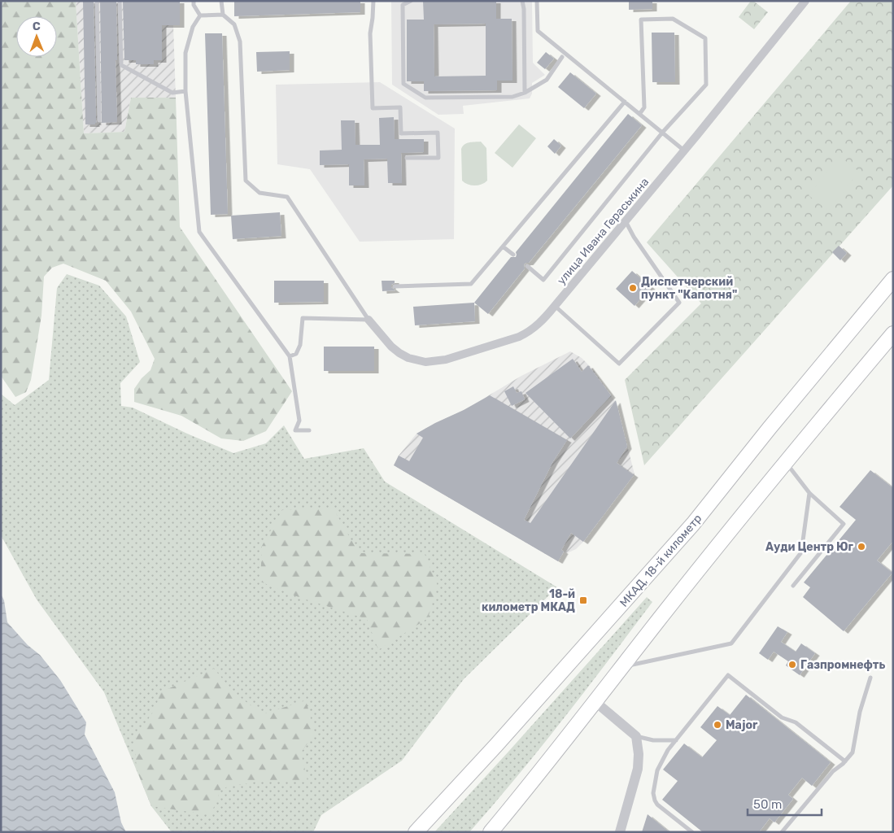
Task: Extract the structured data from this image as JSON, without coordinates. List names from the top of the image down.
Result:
{
  "streets": {
    "highway": ["МКАД, 18-й километр"],
    "street": ["улица Ивана Гераськина"]
  },
  "places": {
    "other": [
      "Диспетчерский пункт \"Капотня\"",
      "Ауди Центр Юг",
      "Газпромнефть",
      "Major"
    ],
    "transit": ["18-й километр МКАД"]
  },
  "scale_bar": "50 m",
  "north": "top"
}
